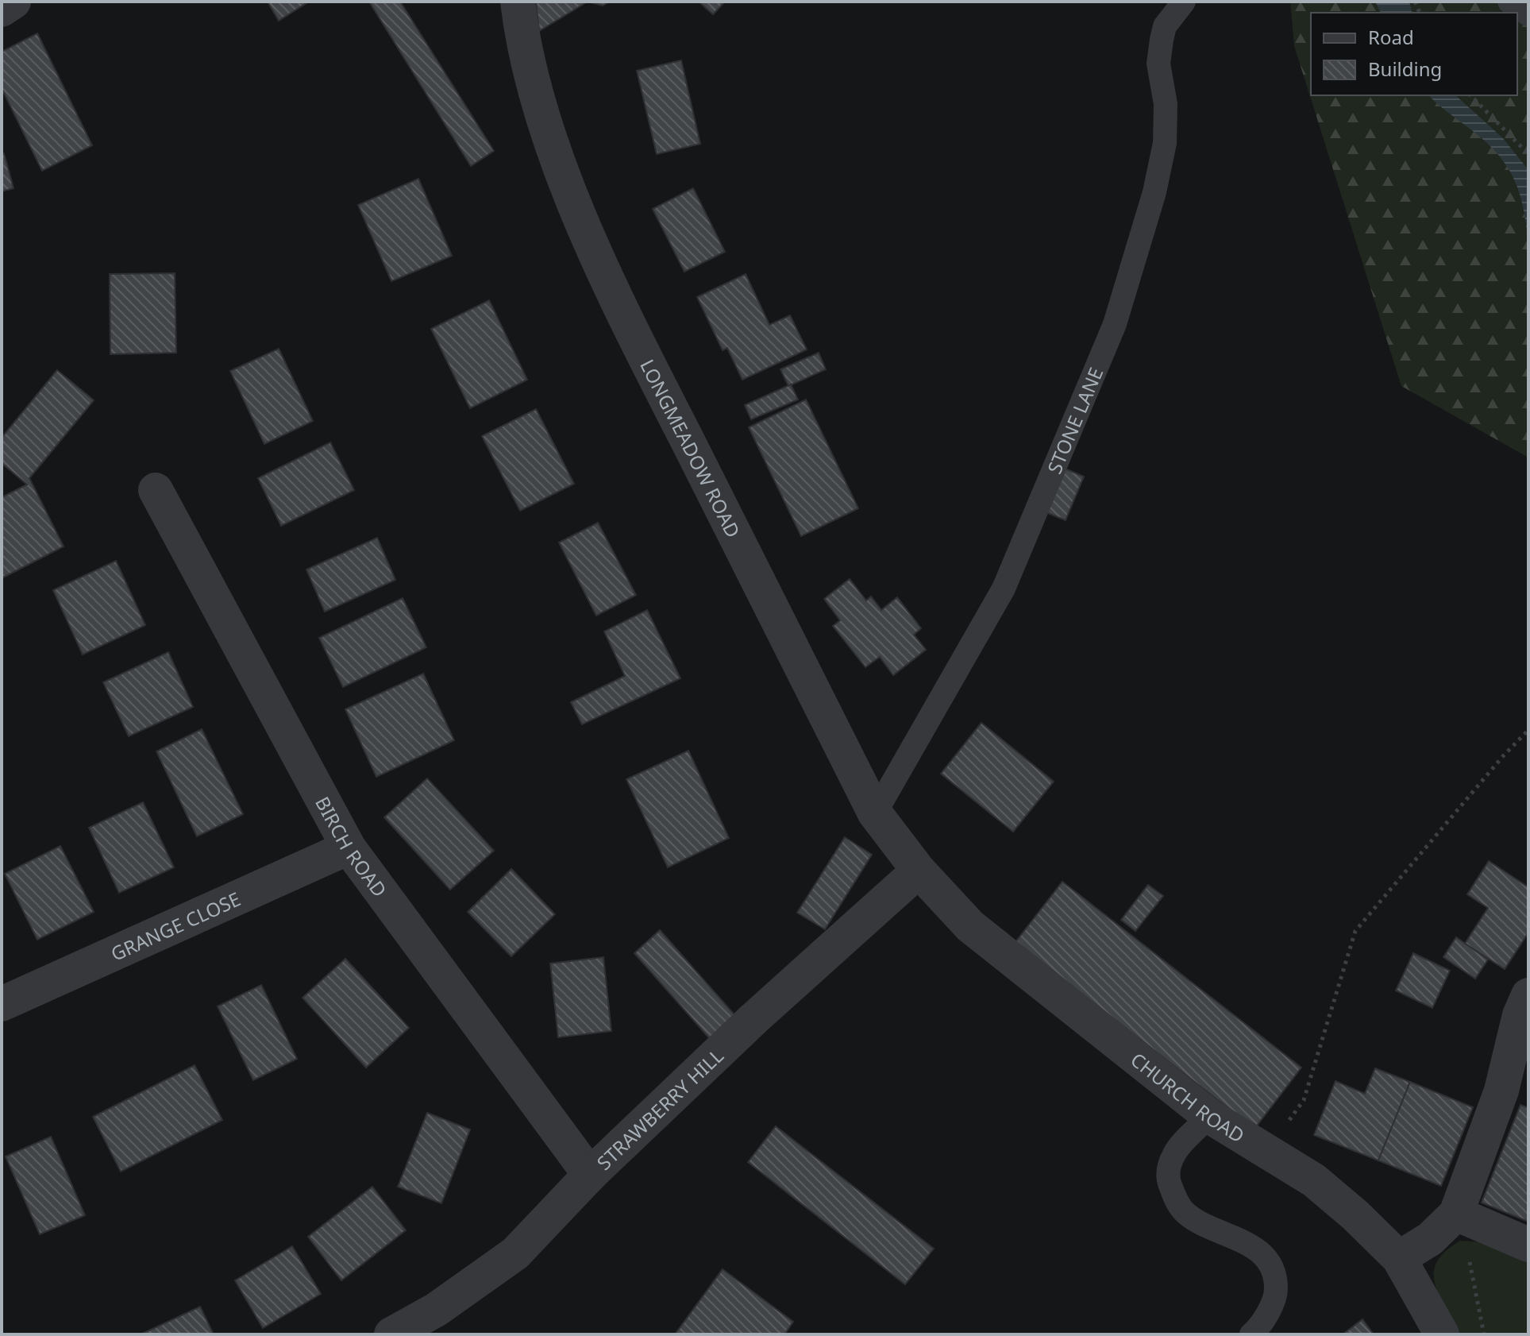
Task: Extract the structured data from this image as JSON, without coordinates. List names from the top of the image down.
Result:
{
  "streets": {
    "street": [
      "LONGMEADOW ROAD",
      "BIRCH ROAD",
      "GRANGE CLOSE",
      "CHURCH ROAD",
      "STRAWBERRY HILL"
    ],
    "lane": ["STONE LANE"]
  },
  "crossings": [
    ["STONE LANE", "LONGMEADOW ROAD"],
    ["LONGMEADOW ROAD", "CHURCH ROAD"],
    ["LONGMEADOW ROAD", "STRAWBERRY HILL"],
    ["BIRCH ROAD", "GRANGE CLOSE"],
    ["BIRCH ROAD", "STRAWBERRY HILL"],
    ["CHURCH ROAD", "STRAWBERRY HILL"]
  ],
  "legend": ["Road", "Building"]
}
